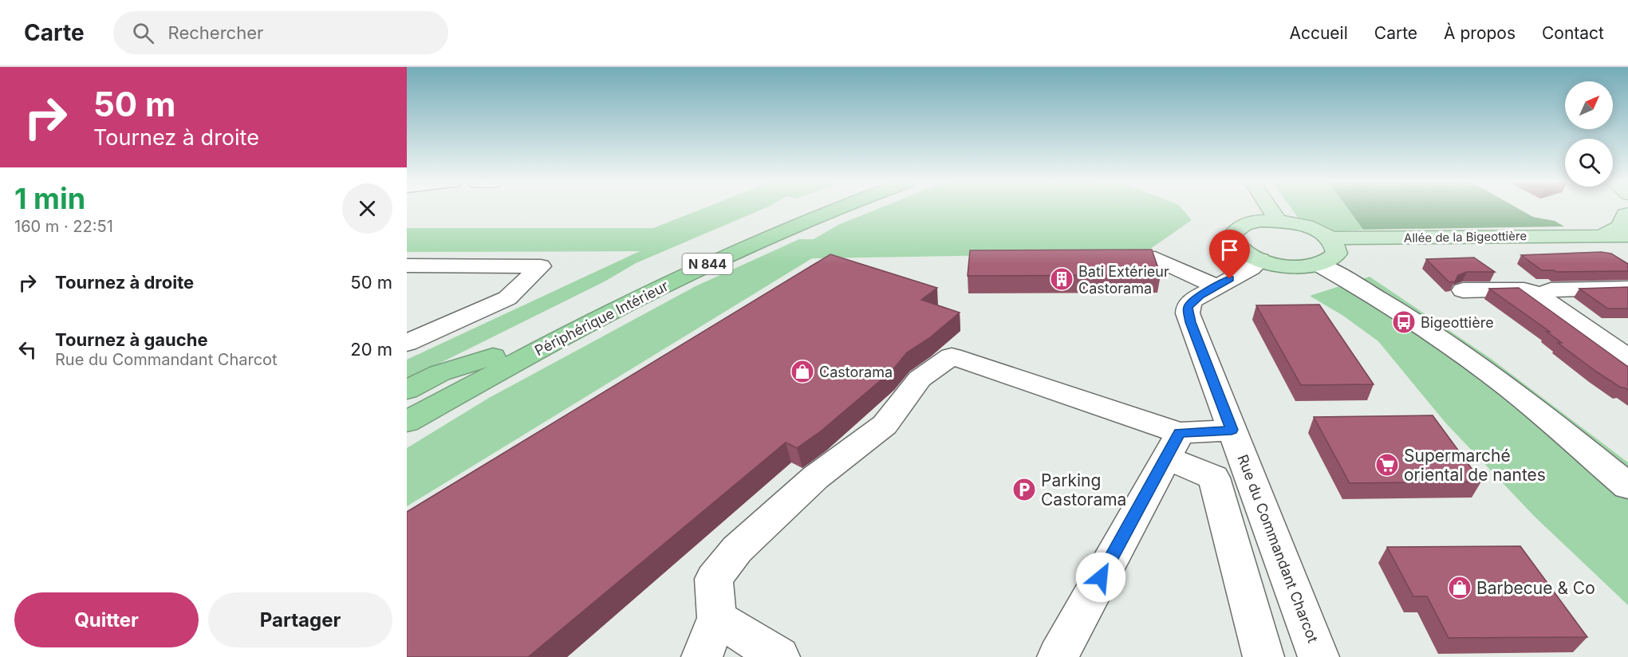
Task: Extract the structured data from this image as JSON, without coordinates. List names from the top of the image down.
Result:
{
  "streets": {
    "highway": ["N 844", "Périphérique Intérieur"],
    "main road": ["Allée de la Bigeottière"],
    "street": ["Rue du Commandant Charcot"]
  },
  "places": {
    "building": ["Bati Extérieur Castorama"],
    "bus stop": ["Bigeottière"],
    "shop": ["Castorama", "Barbecue & Co"],
    "supermarket": ["Supermarché oriental de nantes"],
    "parking": ["Parking Castorama"]
  },
  "north": "top right",
  "page": {
    "header": "Carte",
    "search": "Rechercher",
    "nav": [
      "Accueil",
      "Carte",
      "À propos",
      "Contact"
    ],
    "turn": ["50 m", "Tournez à droite"],
    "heading": ["1 min", "160 m · 22:51"],
    "list": [
      {
        "name": "Tournez à droite",
        "value": "50 m"
      },
      {
        "name": "Tournez à gauche",
        "note": "Rue du Commandant Charcot",
        "value": "20 m"
      }
    ],
    "buttons": ["Quitter", "Partager"]
  }
}
